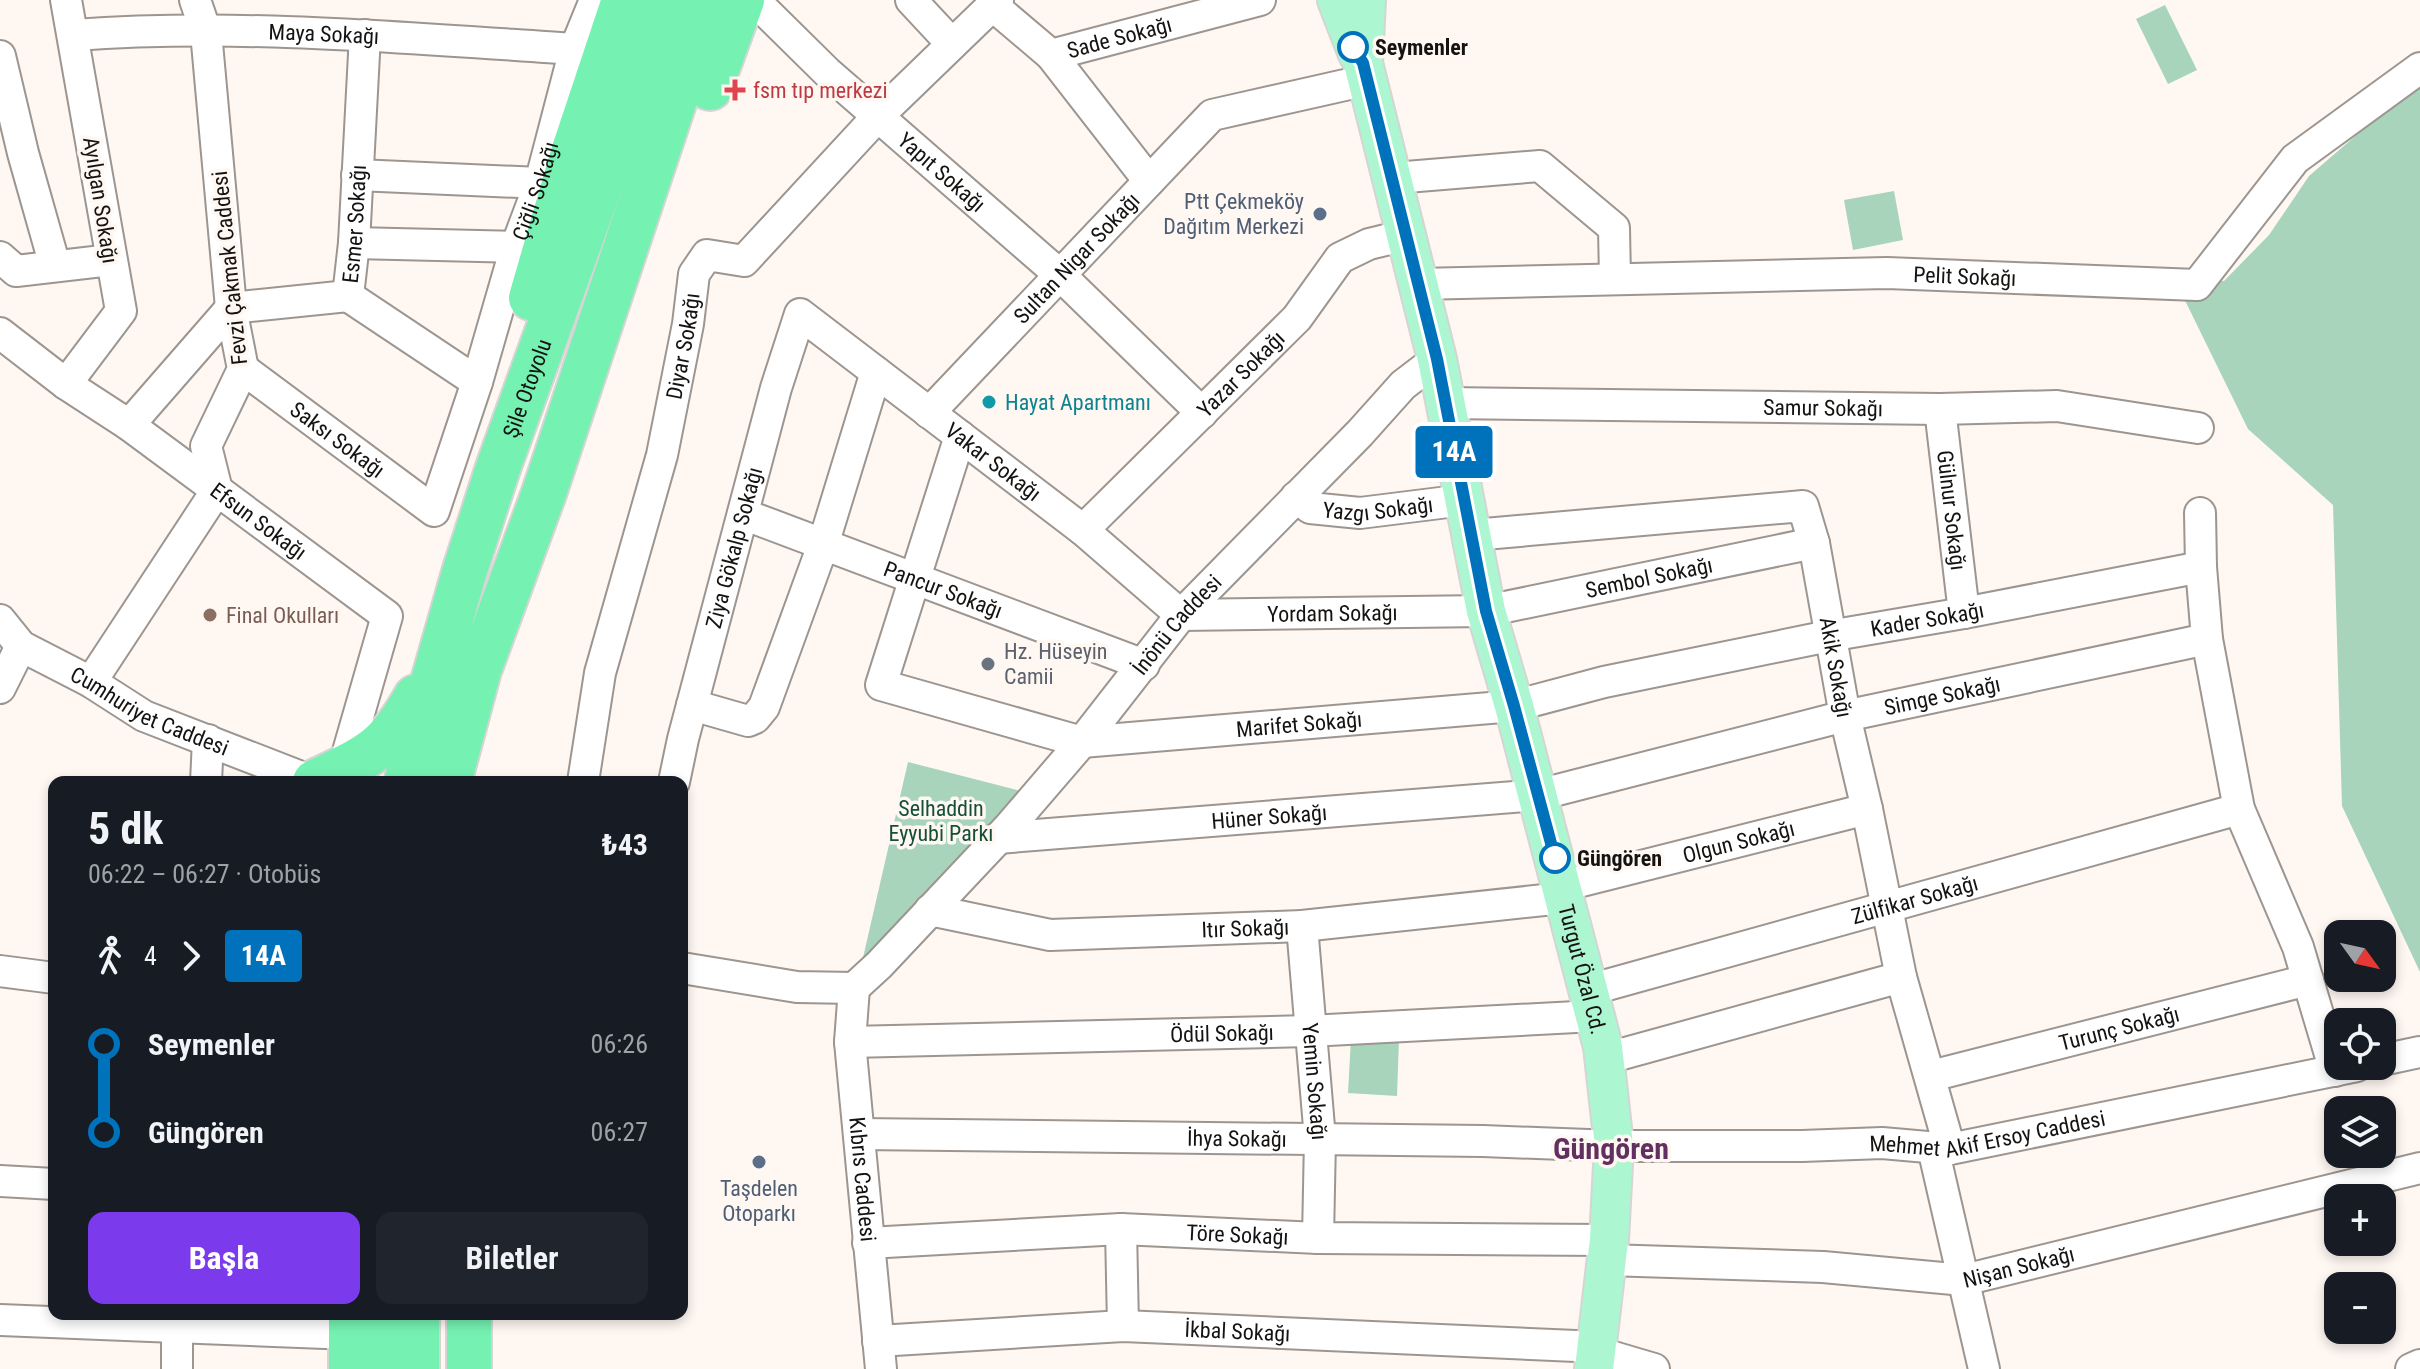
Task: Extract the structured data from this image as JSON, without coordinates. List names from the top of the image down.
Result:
{
  "streets": {
    "highway": ["Şile Otoyolu"],
    "main road": ["Turgut Özal Cd."],
    "street": [
      "Maya Sokağı",
      "Sade Sokağı",
      "Yapıt Sokağı",
      "Çiğli Sokağı",
      "Ayılgan Sokağı",
      "Esmer Sokağı",
      "Sultan Nigar Sokağı",
      "Fevzi Çakmak Caddesi",
      "Pelit Sokağı",
      "Diyar Sokağı",
      "Yazar Sokağı",
      "Samur Sokağı",
      "Saksı Sokağı",
      "Vakar Sokağı",
      "Yazgı Sokağı",
      "Gülnur Sokağı",
      "Efsun Sokağı",
      "Ziya Gökalp Sokağı",
      "Sembol Sokağı",
      "Pancur Sokağı",
      "Yordam Sokağı",
      "Kader Sokağı",
      "İnönü Caddesi",
      "Akik Sokağı",
      "Simge Sokağı",
      "Cumhuriyet Caddesi",
      "Marifet Sokağı",
      "Hüner Sokağı",
      "Olgun Sokağı",
      "Zülfikar Sokağı",
      "Itır Sokağı",
      "Turunç Sokağı",
      "Ödül Sokağı",
      "Yemin Sokağı",
      "Mehmet Akif Ersoy Caddesi",
      "İhya Sokağı",
      "Kıbrıs Caddesi",
      "Töre Sokağı",
      "Nişan Sokağı",
      "İkbal Sokağı"
    ]
  },
  "crossings": [
    ["Maya Sokağı", "Çiğli Sokağı"],
    ["Maya Sokağı", "Ayılgan Sokağı"],
    ["Maya Sokağı", "Esmer Sokağı"],
    ["Maya Sokağı", "Fevzi Çakmak Caddesi"],
    ["Sade Sokağı", "Diyar Sokağı"],
    ["Yapıt Sokağı", "Sultan Nigar Sokağı"],
    ["Yapıt Sokağı", "Diyar Sokağı"],
    ["Yapıt Sokağı", "Yazar Sokağı"],
    ["Çiğli Sokağı", "Saksı Sokağı"],
    ["Ayılgan Sokağı", "Efsun Sokağı"],
    ["Esmer Sokağı", "Fevzi Çakmak Caddesi"],
    ["Sultan Nigar Sokağı", "Vakar Sokağı"],
    ["Sultan Nigar Sokağı", "Turgut Özal Cd."],
    ["Fevzi Çakmak Caddesi", "Saksı Sokağı"],
    ["Fevzi Çakmak Caddesi", "Efsun Sokağı"],
    ["Pelit Sokağı", "Turgut Özal Cd."],
    ["Yazar Sokağı", "Vakar Sokağı"],
    ["Yazar Sokağı", "Turgut Özal Cd."],
    ["Samur Sokağı", "Gülnur Sokağı"],
    ["Samur Sokağı", "Turgut Özal Cd."],
    ["Vakar Sokağı", "Ziya Gökalp Sokağı"],
    ["Vakar Sokağı", "Yordam Sokağı"],
    ["Vakar Sokağı", "İnönü Caddesi"],
    ["Yazgı Sokağı", "İnönü Caddesi"],
    ["Yazgı Sokağı", "Akik Sokağı"],
    ["Yazgı Sokağı", "Turgut Özal Cd."],
    ["Gülnur Sokağı", "Kader Sokağı"],
    ["Ziya Gökalp Sokağı", "Pancur Sokağı"],
    ["Sembol Sokağı", "Yordam Sokağı"],
    ["Sembol Sokağı", "Akik Sokağı"],
    ["Sembol Sokağı", "Turgut Özal Cd."],
    ["Pancur Sokağı", "İnönü Caddesi"],
    ["Yordam Sokağı", "İnönü Caddesi"],
    ["Yordam Sokağı", "Turgut Özal Cd."],
    ["Kader Sokağı", "Akik Sokağı"],
    ["Kader Sokağı", "Marifet Sokağı"],
    ["Kader Sokağı", "Turgut Özal Cd."],
    ["İnönü Caddesi", "Marifet Sokağı"],
    ["İnönü Caddesi", "Hüner Sokağı"],
    ["İnönü Caddesi", "Itır Sokağı"],
    ["İnönü Caddesi", "Turgut Özal Cd."],
    ["İnönü Caddesi", "Kıbrıs Caddesi"],
    ["Akik Sokağı", "Simge Sokağı"],
    ["Akik Sokağı", "Olgun Sokağı"],
    ["Akik Sokağı", "Zülfikar Sokağı"],
    ["Akik Sokağı", "Turgut Özal Cd."],
    ["Akik Sokağı", "Turunç Sokağı"],
    ["Akik Sokağı", "Mehmet Akif Ersoy Caddesi"],
    ["Akik Sokağı", "Nişan Sokağı"],
    ["Simge Sokağı", "Hüner Sokağı"],
    ["Simge Sokağı", "Turgut Özal Cd."],
    ["Marifet Sokağı", "Turgut Özal Cd."],
    ["Hüner Sokağı", "Turgut Özal Cd."],
    ["Olgun Sokağı", "Itır Sokağı"],
    ["Olgun Sokağı", "Turgut Özal Cd."],
    ["Zülfikar Sokağı", "Turgut Özal Cd."],
    ["Zülfikar Sokağı", "Ödül Sokağı"],
    ["Itır Sokağı", "Turgut Özal Cd."],
    ["Itır Sokağı", "Yemin Sokağı"],
    ["Turgut Özal Cd.", "Ödül Sokağı"],
    ["Turgut Özal Cd.", "Mehmet Akif Ersoy Caddesi"],
    ["Turgut Özal Cd.", "İhya Sokağı"],
    ["Turgut Özal Cd.", "Töre Sokağı"],
    ["Turgut Özal Cd.", "Nişan Sokağı"],
    ["Turgut Özal Cd.", "İkbal Sokağı"],
    ["Ödül Sokağı", "Yemin Sokağı"],
    ["Ödül Sokağı", "Kıbrıs Caddesi"],
    ["Yemin Sokağı", "İhya Sokağı"],
    ["Yemin Sokağı", "Töre Sokağı"],
    ["Mehmet Akif Ersoy Caddesi", "İhya Sokağı"],
    ["İhya Sokağı", "Kıbrıs Caddesi"],
    ["Kıbrıs Caddesi", "Töre Sokağı"],
    ["Kıbrıs Caddesi", "İkbal Sokağı"],
    ["Töre Sokağı", "Nişan Sokağı"]
  ],
  "districts": ["Güngören"],
  "parks": ["Selhaddin Eyyubi Parkı"],
  "places": {
    "other": [
      "Seymenler",
      "Ptt Çekmeköy Dağıtım Merkezi",
      "Hayat Apartmanı",
      "Final Okulları",
      "Hz. Hüseyin Camii",
      "Güngören",
      "Taşdelen Otoparkı"
    ],
    "health": ["fsm tıp merkezi"]
  },
  "lines": ["bus line 14A"],
  "north": "bottom right",
  "page": {
    "on_map": "14A",
    "heading": ["5 dk", "06:22 – 06:27 · Otobüs", "₺43"],
    "legs": ["4", "14A"],
    "map_buttons": ["+", "−"],
    "list": [
      {
        "name": "Seymenler",
        "value": "06:26"
      },
      {
        "name": "Güngören",
        "value": "06:27"
      }
    ],
    "buttons": ["Başla", "Biletler"]
  }
}
